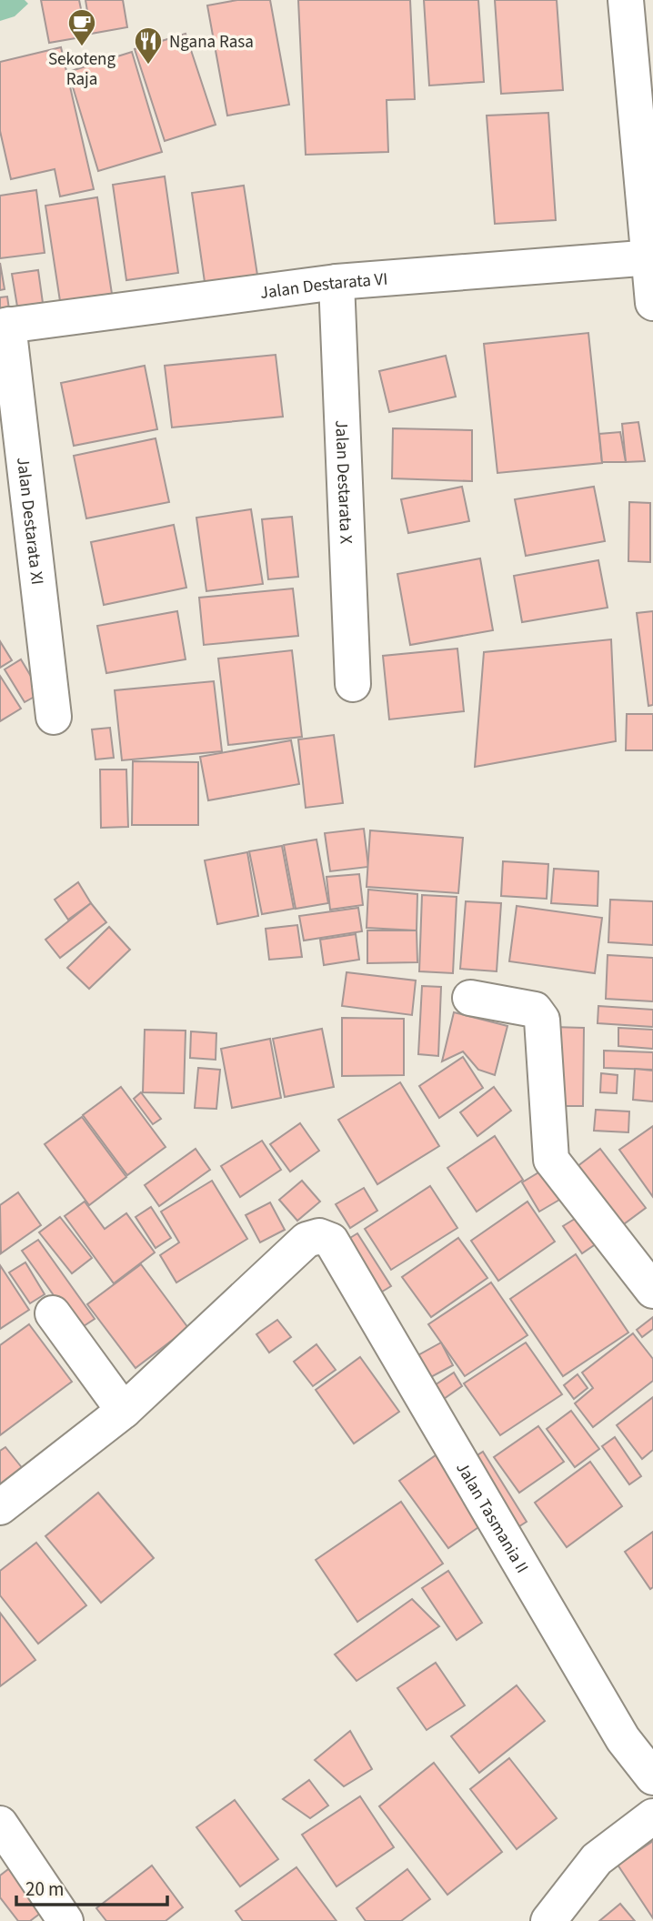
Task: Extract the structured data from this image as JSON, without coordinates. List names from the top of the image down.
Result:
{
  "streets": {
    "street": [
      "Jalan Destarata VI",
      "Jalan Destarata X",
      "Jalan Destarata XI",
      "Jalan Tasmania II"
    ]
  },
  "crossings": [
    ["Jalan Destarata VI", "Jalan Destarata X"],
    ["Jalan Destarata VI", "Jalan Destarata XI"]
  ],
  "places": {
    "cafe": ["Sekoteng Raja"],
    "restaurant": ["Ngana Rasa"]
  },
  "scale_bar": "20 m"
}
